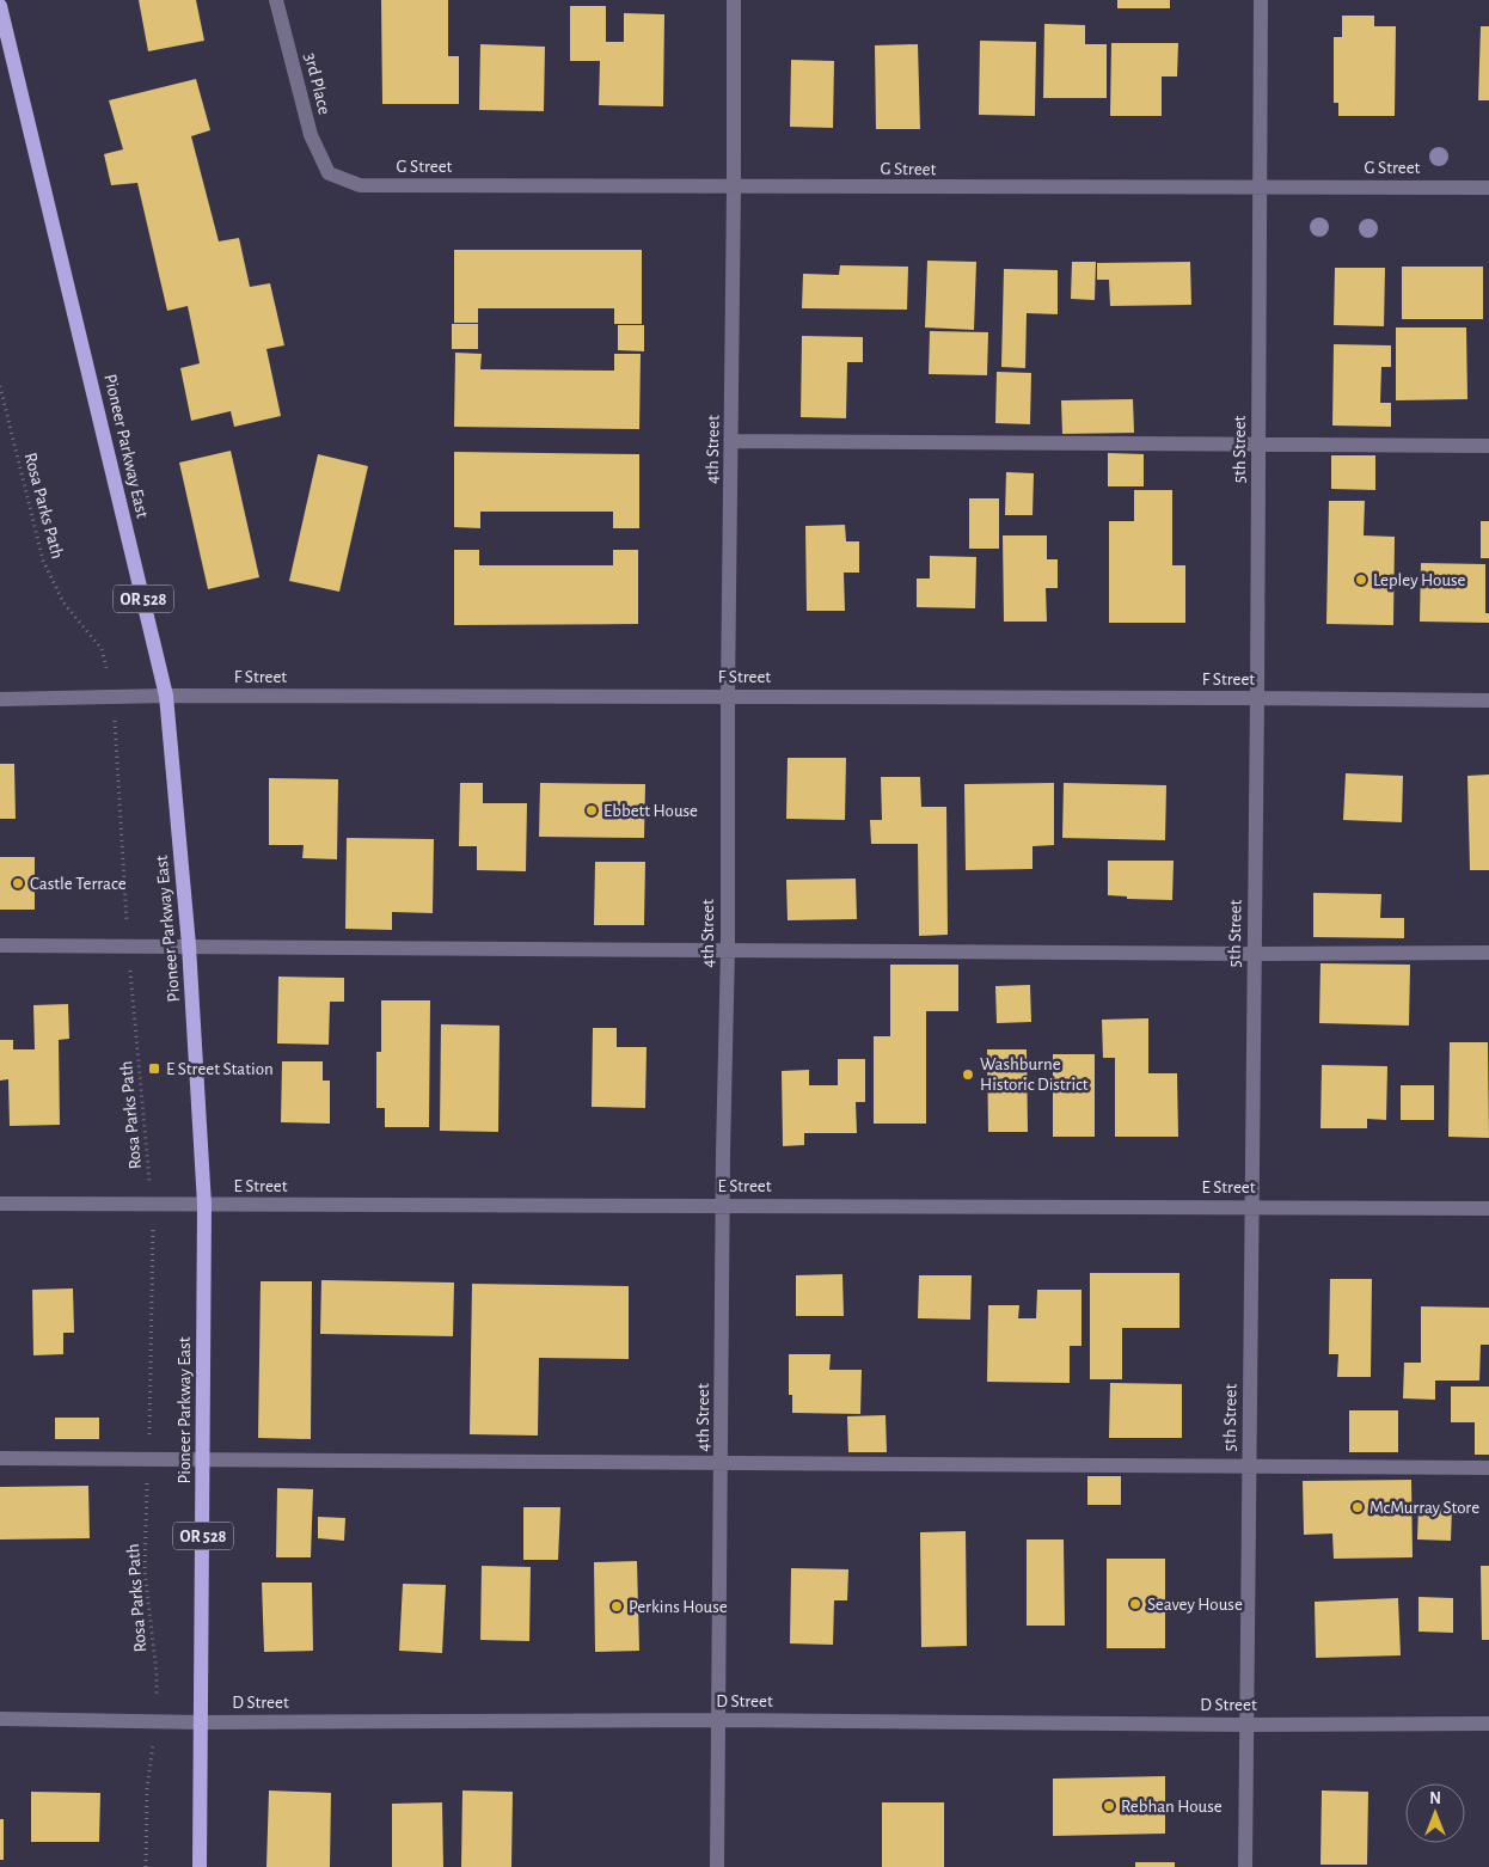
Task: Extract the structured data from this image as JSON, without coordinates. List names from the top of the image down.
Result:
{
  "streets": {
    "main road": ["Pioneer Parkway East", "OR 528"],
    "street": [
      "3rd Place",
      "G Street",
      "4th Street",
      "5th Street",
      "F Street",
      "E Street",
      "D Street"
    ],
    "path": ["Rosa Parks Path"]
  },
  "crossings": [
    ["3rd Place", "G Street"],
    ["G Street", "4th Street"],
    ["G Street", "5th Street"],
    ["Pioneer Parkway East", "F Street"],
    ["Pioneer Parkway East", "E Street"],
    ["Pioneer Parkway East", "D Street"],
    ["4th Street", "F Street"],
    ["4th Street", "E Street"],
    ["4th Street", "D Street"],
    ["5th Street", "F Street"],
    ["5th Street", "E Street"],
    ["5th Street", "D Street"],
    ["Rosa Parks Path", "F Street"],
    ["Rosa Parks Path", "E Street"],
    ["Rosa Parks Path", "D Street"]
  ],
  "places": {
    "other": [
      "Lepley House",
      "Ebbett House",
      "Castle Terrace",
      "Washburne Historic District",
      "McMurray Store",
      "Seavey House",
      "Perkins House",
      "Rebhan House"
    ],
    "transit": ["E Street Station"]
  },
  "north": "top"
}
